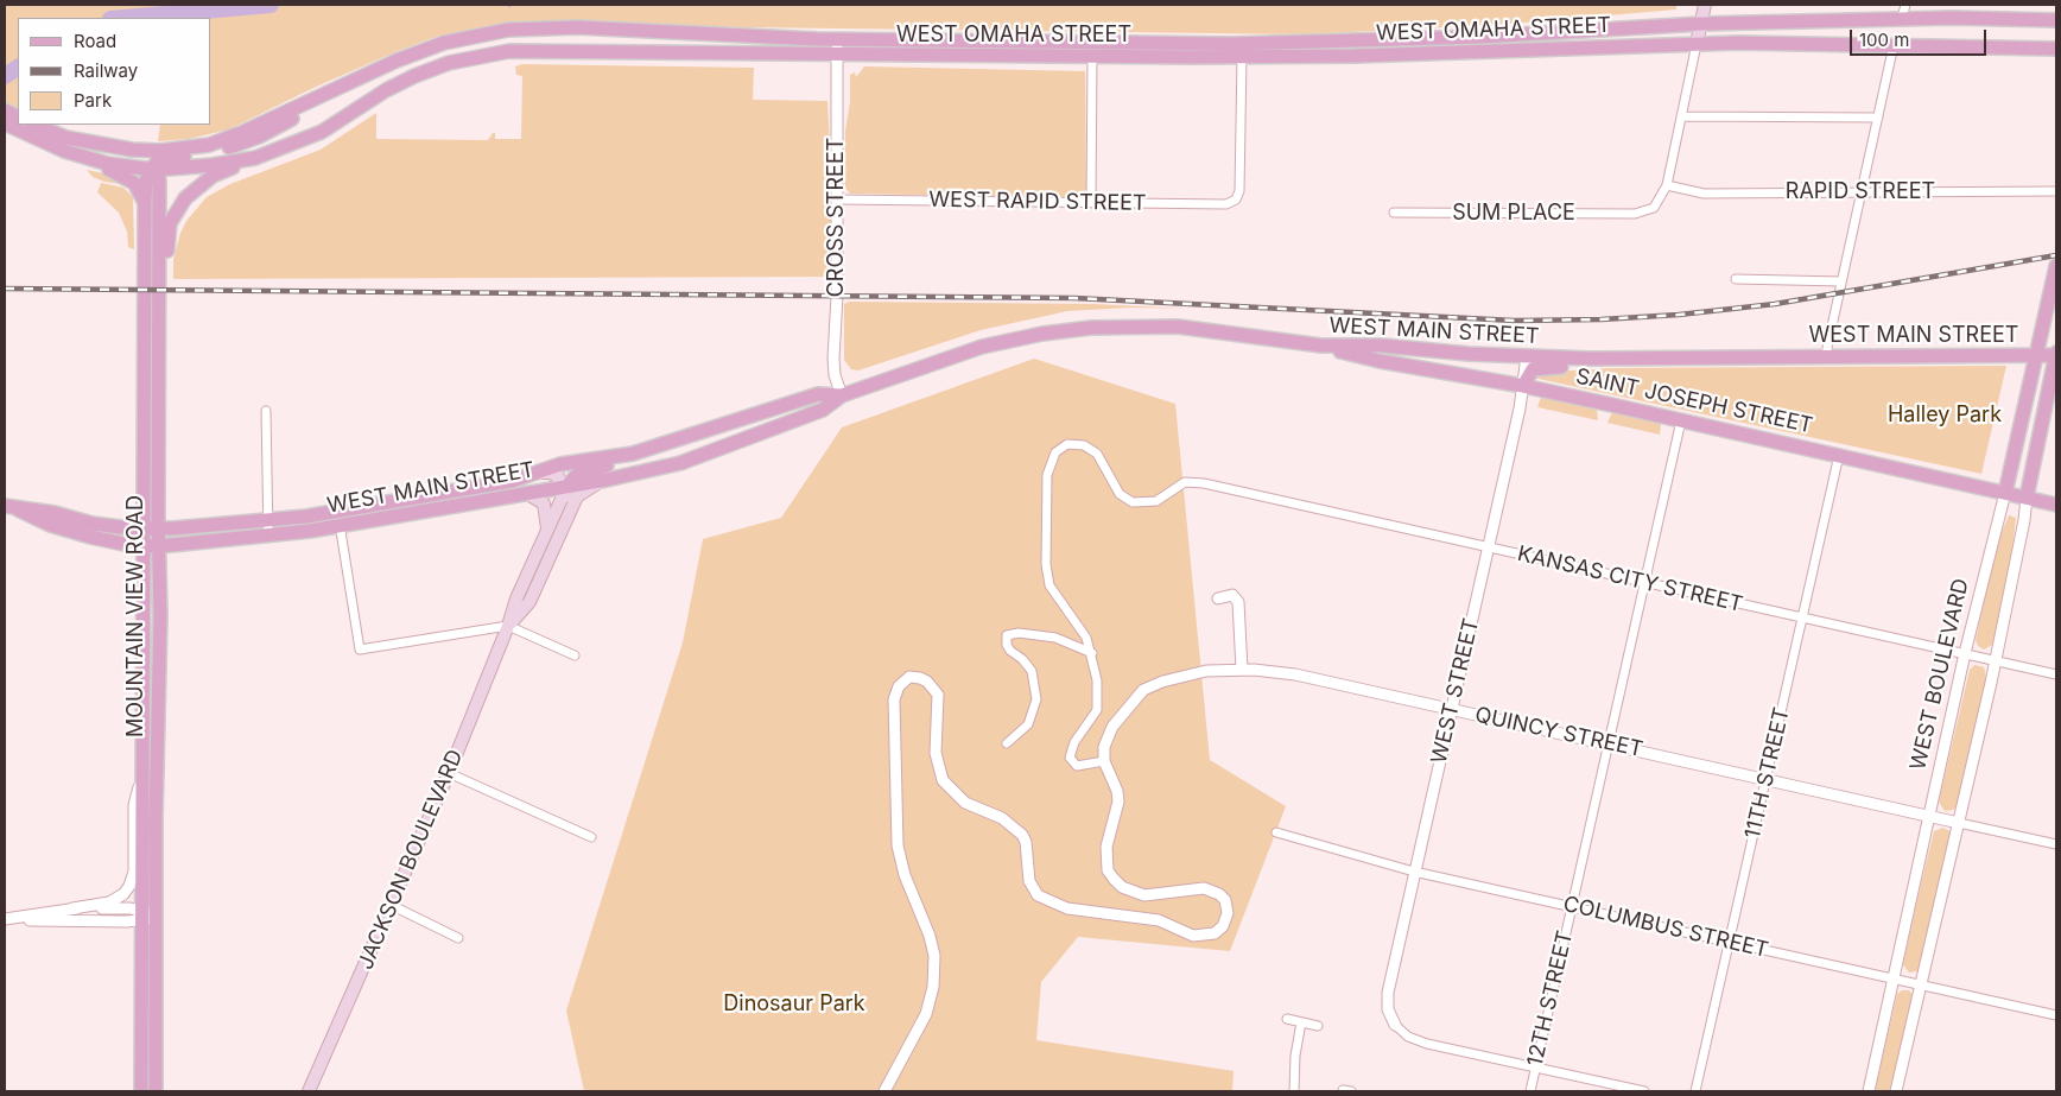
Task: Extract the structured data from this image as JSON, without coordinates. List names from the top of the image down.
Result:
{
  "streets": {
    "main road": [
      "WEST OMAHA STREET",
      "WEST MAIN STREET",
      "SAINT JOSEPH STREET",
      "MOUNTAIN VIEW ROAD",
      "WEST BOULEVARD",
      "JACKSON BOULEVARD"
    ],
    "street": [
      "RAPID STREET",
      "WEST RAPID STREET",
      "SUM PLACE",
      "CROSS STREET",
      "KANSAS CITY STREET",
      "WEST STREET",
      "QUINCY STREET",
      "11TH STREET",
      "COLUMBUS STREET",
      "12TH STREET"
    ]
  },
  "crossings": [
    ["WEST OMAHA STREET", "WEST RAPID STREET"],
    ["WEST OMAHA STREET", "CROSS STREET"],
    ["WEST OMAHA STREET", "MOUNTAIN VIEW ROAD"],
    ["RAPID STREET", "SUM PLACE"],
    ["WEST RAPID STREET", "CROSS STREET"],
    ["CROSS STREET", "WEST MAIN STREET"],
    ["WEST MAIN STREET", "SAINT JOSEPH STREET"],
    ["WEST MAIN STREET", "MOUNTAIN VIEW ROAD"],
    ["WEST MAIN STREET", "WEST BOULEVARD"],
    ["WEST MAIN STREET", "WEST STREET"],
    ["WEST MAIN STREET", "JACKSON BOULEVARD"],
    ["SAINT JOSEPH STREET", "WEST BOULEVARD"],
    ["SAINT JOSEPH STREET", "WEST STREET"],
    ["SAINT JOSEPH STREET", "11TH STREET"],
    ["SAINT JOSEPH STREET", "12TH STREET"],
    ["KANSAS CITY STREET", "WEST BOULEVARD"],
    ["KANSAS CITY STREET", "WEST STREET"],
    ["KANSAS CITY STREET", "11TH STREET"],
    ["KANSAS CITY STREET", "12TH STREET"],
    ["WEST BOULEVARD", "QUINCY STREET"],
    ["WEST BOULEVARD", "COLUMBUS STREET"],
    ["WEST STREET", "QUINCY STREET"],
    ["WEST STREET", "COLUMBUS STREET"],
    ["QUINCY STREET", "11TH STREET"],
    ["QUINCY STREET", "12TH STREET"],
    ["11TH STREET", "COLUMBUS STREET"],
    ["COLUMBUS STREET", "12TH STREET"]
  ],
  "parks": ["Halley Park", "Dinosaur Park"],
  "legend": ["Road", "Railway", "Park"],
  "scale_bar": "100 m"
}
